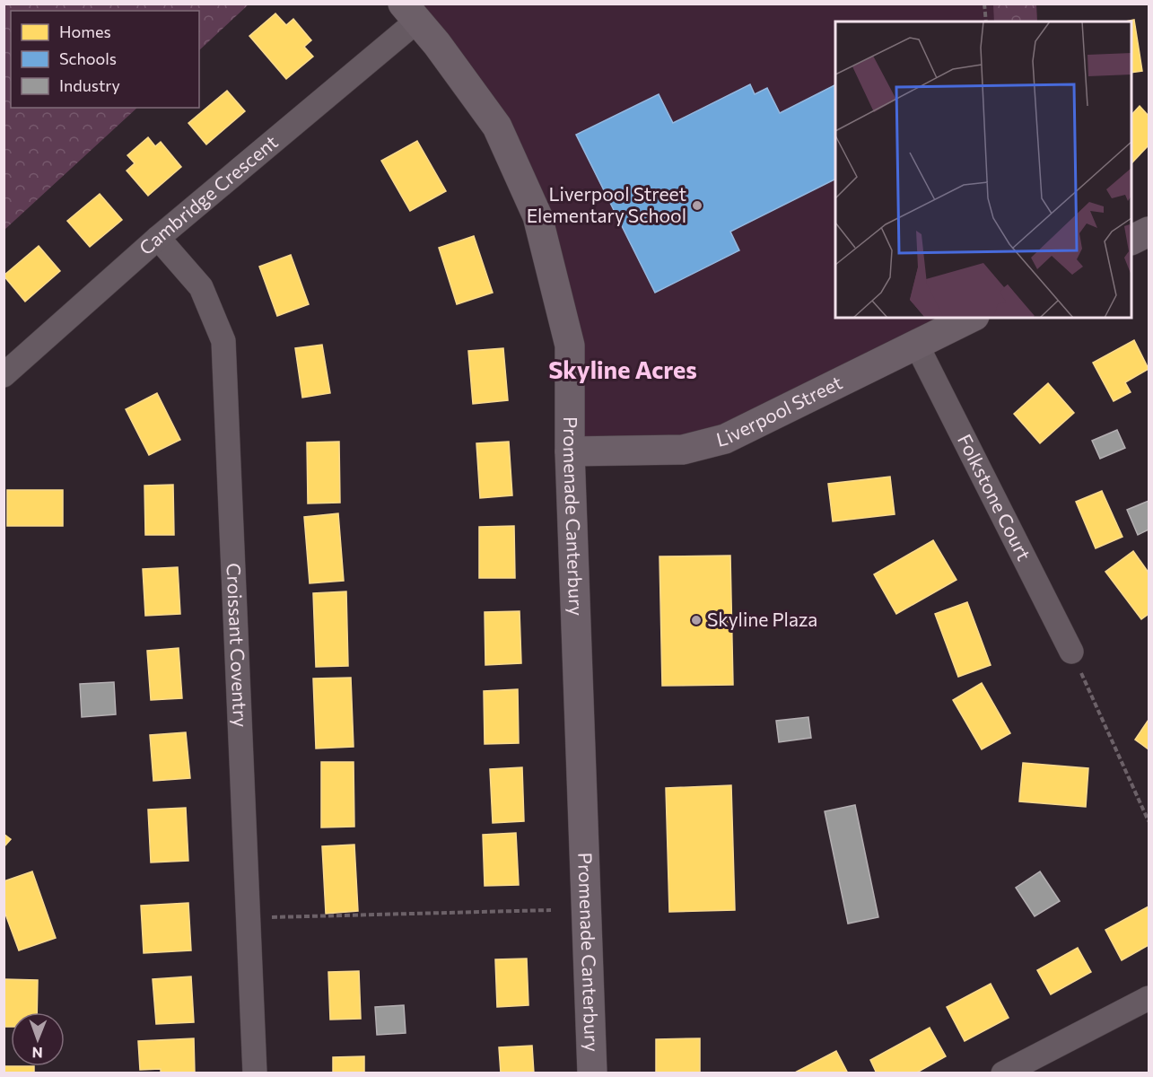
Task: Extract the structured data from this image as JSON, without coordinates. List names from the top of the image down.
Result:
{
  "streets": {
    "street": [
      "Cambridge Crescent",
      "Liverpool Street",
      "Folkstone Court",
      "Promenade Canterbury",
      "Croissant Coventry"
    ]
  },
  "crossings": [
    ["Cambridge Crescent", "Promenade Canterbury"],
    ["Cambridge Crescent", "Croissant Coventry"],
    ["Liverpool Street", "Folkstone Court"],
    ["Liverpool Street", "Promenade Canterbury"]
  ],
  "districts": ["Skyline Acres"],
  "places": ["Liverpool Street Elementary School", "Skyline Plaza"],
  "legend": ["Homes", "Schools", "Industry"],
  "north": "bottom"
}
